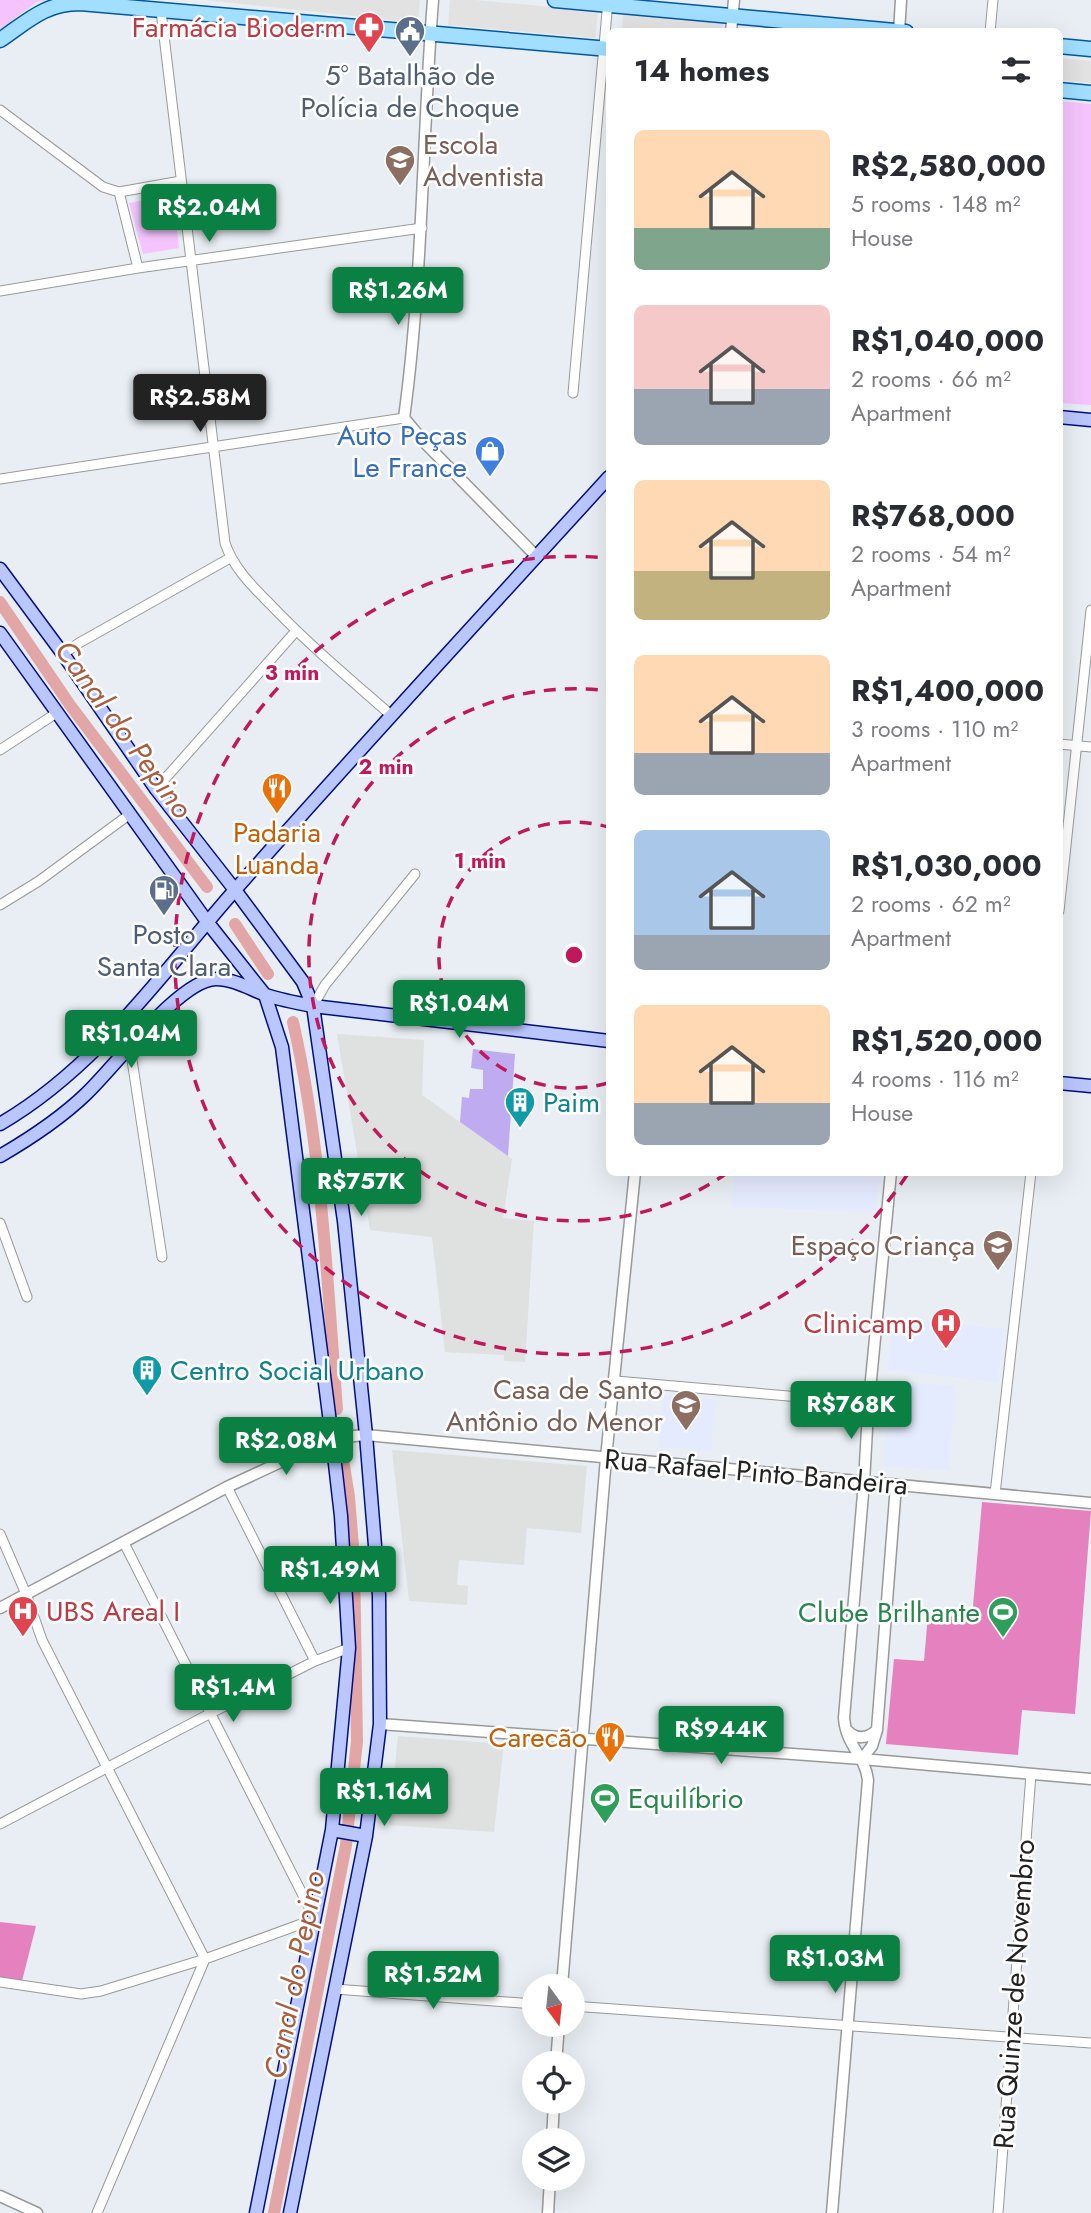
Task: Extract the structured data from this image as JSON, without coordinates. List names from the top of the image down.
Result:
{
  "streets": {
    "street": ["Rua Rafael Pinto Bandeira", "Rua Quinze de Novembro"]
  },
  "water": ["Canal do Pepino"],
  "places": {
    "pharmacy": ["Farmácia Bioderm"],
    "public building": ["5º Batalhão de Polícia de Choque"],
    "school or university": ["Escola Adventista", "Espaço Criança", "Casa de Santo Antônio do Menor"],
    "shop": ["Auto Peças Le France"],
    "restaurant": ["Padaria Luanda", "Carecão"],
    "fuel station": ["Posto Santa Clara"],
    "building": ["Paim", "Centro Social Urbano"],
    "hospital": ["Clinicamp", "UBS Areal I"],
    "sports": ["Clube Brilhante", "Equilíbrio"]
  },
  "north": "bottom",
  "page": {
    "heading": "14 homes",
    "list": [
      {
        "name": "R$2,580,000",
        "note": "5 rooms · 148 m² · House"
      },
      {
        "name": "R$1,040,000",
        "note": "2 rooms · 66 m² · Apartment"
      },
      {
        "name": "R$768,000",
        "note": "2 rooms · 54 m² · Apartment"
      },
      {
        "name": "R$1,400,000",
        "note": "3 rooms · 110 m² · Apartment"
      },
      {
        "name": "R$1,030,000",
        "note": "2 rooms · 62 m² · Apartment"
      },
      {
        "name": "R$1,520,000",
        "note": "4 rooms · 116 m² · House"
      }
    ],
    "price": [
      "R$2.04M",
      "R$1.26M",
      "R$2.58M",
      "R$1.04M",
      "R$1.04M",
      "R$757K",
      "R$768K",
      "R$2.08M",
      "R$1.49M",
      "R$1.4M",
      "R$944K",
      "R$1.16M",
      "R$1.03M",
      "R$1.52M"
    ]
  },
  "rings": ["3 min", "2 min", "1 min"]
}
